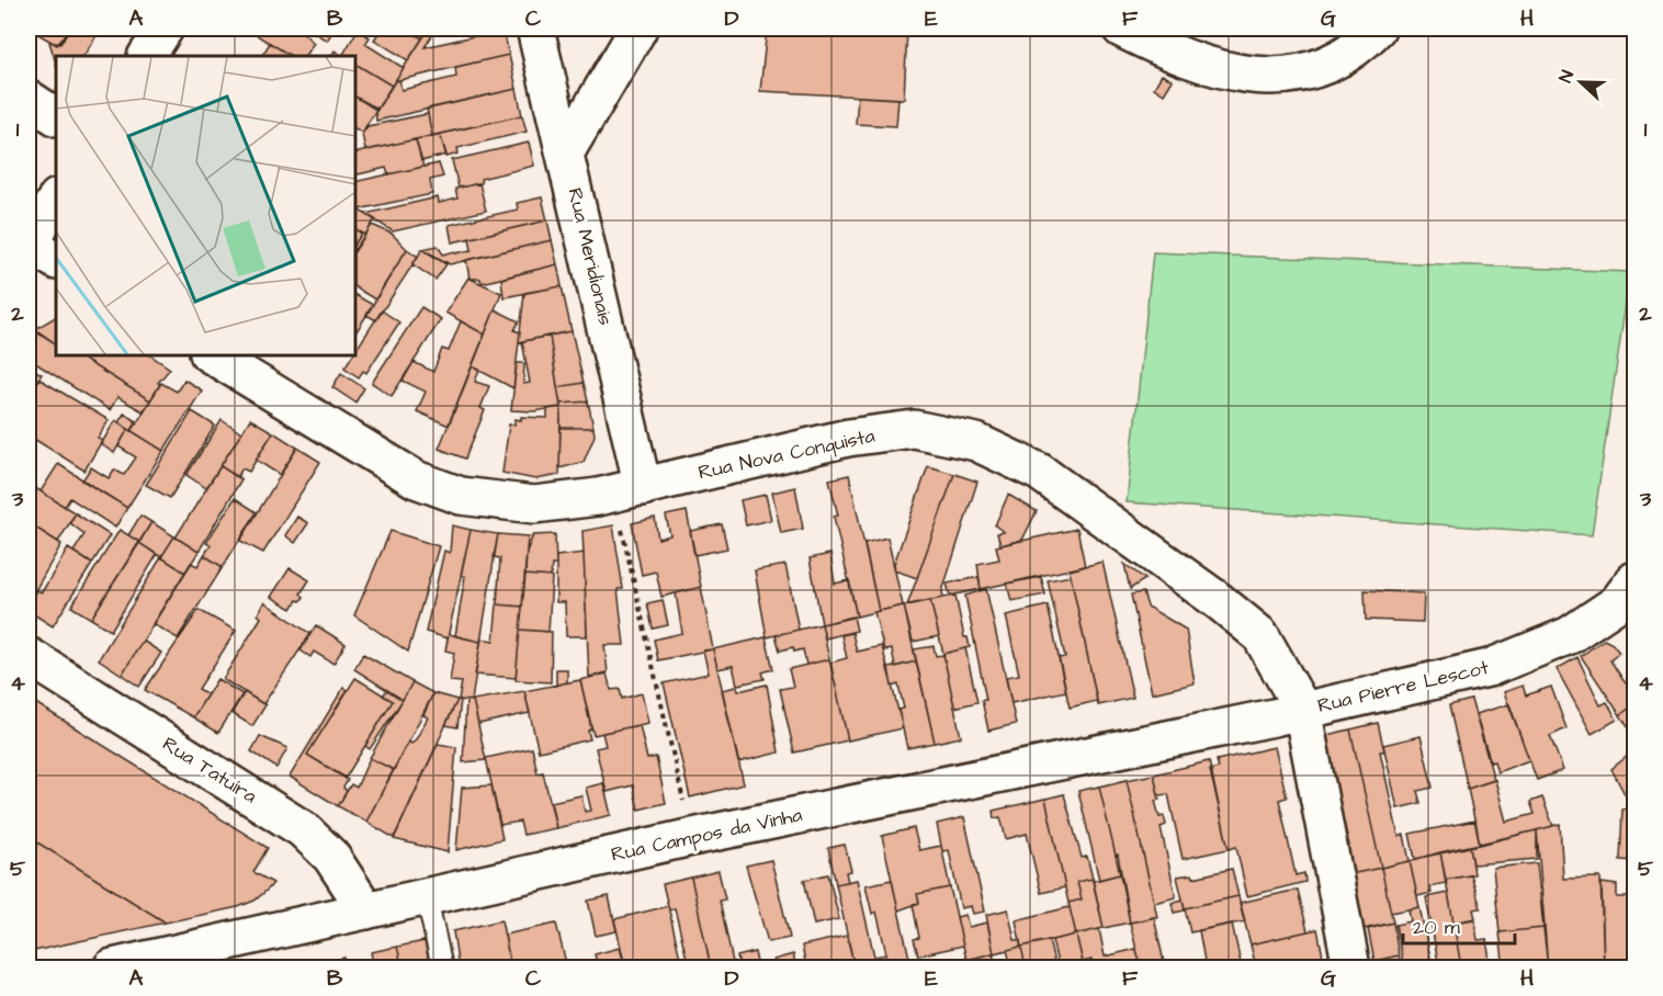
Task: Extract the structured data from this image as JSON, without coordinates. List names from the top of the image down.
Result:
{
  "streets": {
    "street": [
      "Rua Meridionais",
      "Rua Nova Conquista",
      "Rua Pierre Lescot",
      "Rua Tatuíra",
      "Rua Campos da Vinha"
    ]
  },
  "crossings": [
    ["Rua Meridionais", "Rua Nova Conquista"],
    ["Rua Nova Conquista", "Rua Pierre Lescot"],
    ["Rua Nova Conquista", "Rua Campos da Vinha"],
    ["Rua Pierre Lescot", "Rua Campos da Vinha"],
    ["Rua Tatuíra", "Rua Campos da Vinha"]
  ],
  "scale_bar": "20 m",
  "north": "left",
  "grid": {
    "columns": [
      "A",
      "B",
      "C",
      "D",
      "E",
      "F",
      "G",
      "H"
    ],
    "rows": [
      "1",
      "2",
      "3",
      "4",
      "5"
    ]
  }
}
